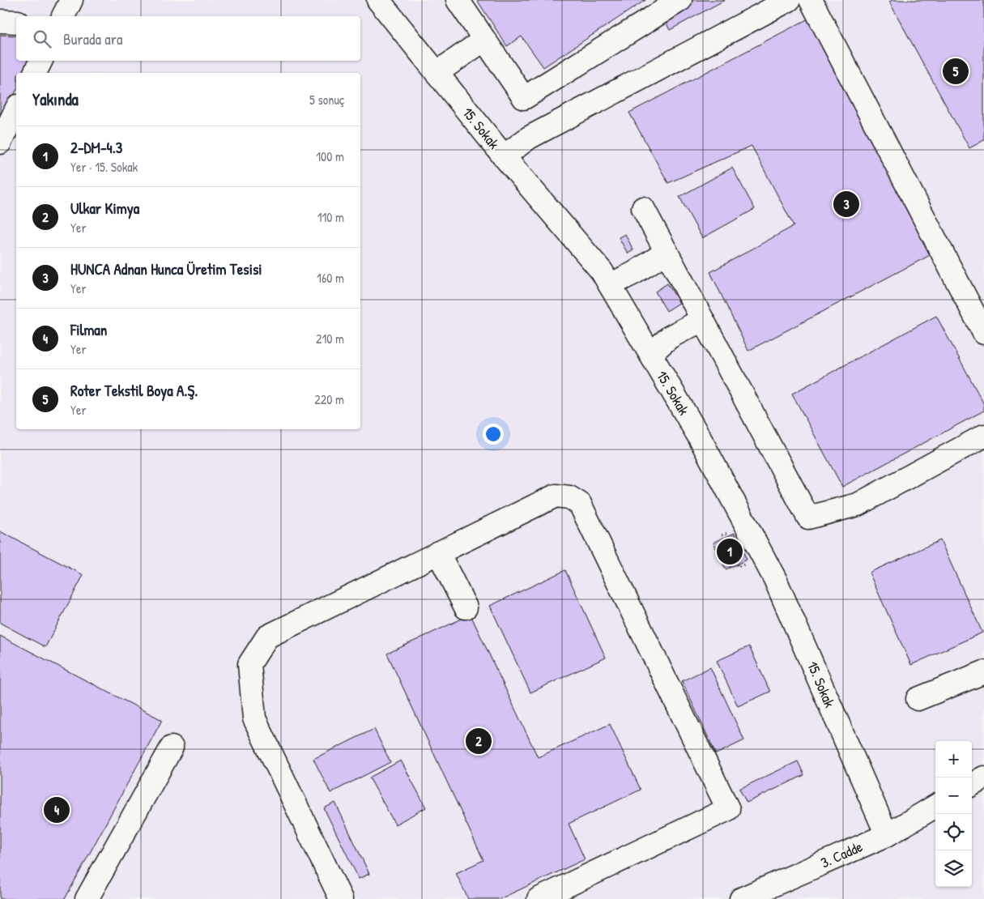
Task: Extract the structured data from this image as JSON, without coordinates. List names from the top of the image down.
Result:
{
  "streets": {
    "street": ["15. Sokak", "3. Cadde"]
  },
  "crossings": [
    ["15. Sokak", "3. Cadde"]
  ],
  "page": {
    "search": "Burada ara",
    "pins": [
      "5",
      "3",
      "1",
      "2",
      "4"
    ],
    "heading": ["Yakında", "5 sonuç"],
    "list": [
      {
        "mark": "1",
        "name": "2-DM-4.3",
        "note": "Yer · 15. Sokak",
        "value": "100 m"
      },
      {
        "mark": "2",
        "name": "Ulkar Kimya",
        "note": "Yer",
        "value": "110 m"
      },
      {
        "mark": "3",
        "name": "HUNCA Adnan Hunca Üretim Tesisi",
        "note": "Yer",
        "value": "160 m"
      },
      {
        "mark": "4",
        "name": "Filman",
        "note": "Yer",
        "value": "210 m"
      },
      {
        "mark": "5",
        "name": "Roter Tekstil Boya A.Ş.",
        "note": "Yer",
        "value": "220 m"
      }
    ],
    "map_buttons": ["+", "−"]
  }
}
